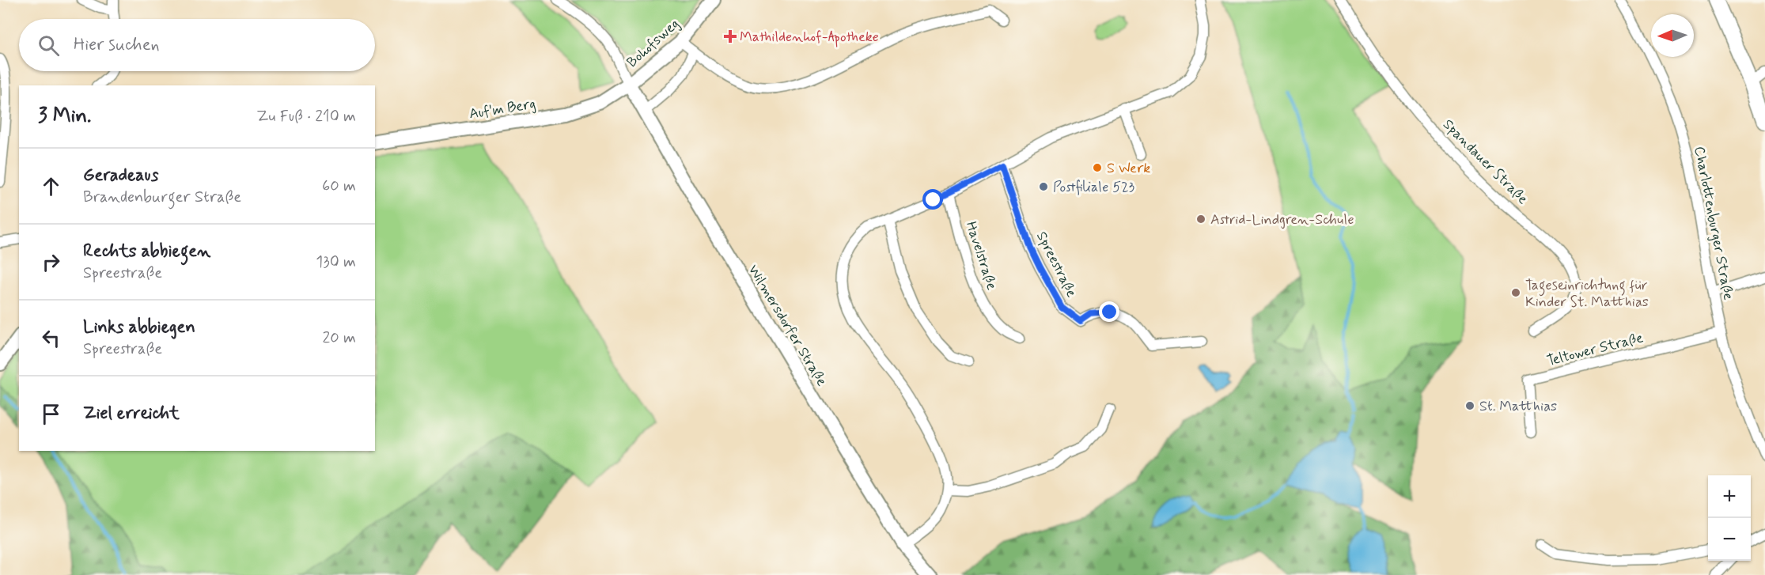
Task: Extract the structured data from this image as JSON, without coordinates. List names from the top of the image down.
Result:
{
  "streets": {
    "street": [
      "Bohofsweg",
      "Auf'm Berg",
      "Spandauer Straße",
      "Charlottenburger Straße",
      "Havelstraße",
      "Spreestraße",
      "Wilmersdorfer Straße",
      "Teltower Straße"
    ]
  },
  "crossings": [
    ["Bohofsweg", "Auf'm Berg"],
    ["Bohofsweg", "Wilmersdorfer Straße"],
    ["Auf'm Berg", "Wilmersdorfer Straße"],
    ["Charlottenburger Straße", "Teltower Straße"]
  ],
  "places": {
    "health": ["Mathildenhof-Apotheke"],
    "other": [
      "S Werk",
      "Postfiliale 523",
      "Astrid-Lindgren-Schule",
      "Tageseinrichtung für Kinder St. Matthias",
      "St. Matthias"
    ]
  },
  "north": "left",
  "page": {
    "search": "Hier suchen",
    "heading": ["3 Min.", "Zu Fuß · 210 m"],
    "list": [
      ["Geradeaus", "Brandenburger Straße", "60 m"],
      ["Rechts abbiegen", "Spreestraße", "130 m"],
      ["Links abbiegen", "Spreestraße", "20 m"],
      "Ziel erreicht"
    ],
    "map_buttons": ["+", "−"]
  }
}
